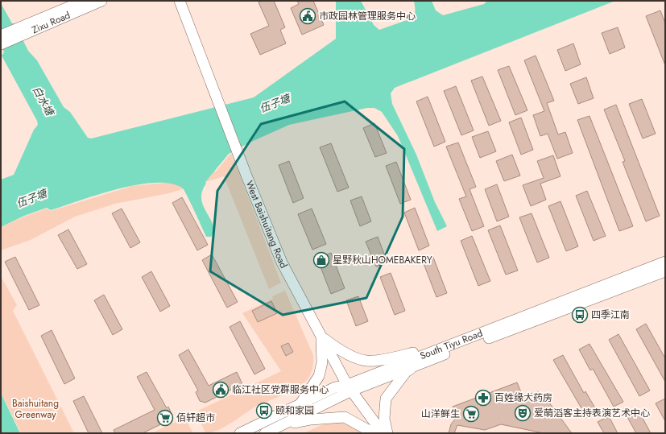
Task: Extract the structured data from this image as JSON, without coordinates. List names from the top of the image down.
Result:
{
  "streets": {
    "street": ["Zixu Road", "West Baishuitang Road", "South Tiyu Road"]
  },
  "crossings": [
    ["West Baishuitang Road", "South Tiyu Road"]
  ],
  "water": ["白水塘", "伍子塘"],
  "parks": ["Baishuitang Greenway"],
  "places": {
    "public building": ["市政园林管理服务中心", "临江社区党群服务中心"],
    "shop": ["星野秋山HOMEBAKERY"],
    "bus stop": ["四季江南", "颐和家园"],
    "pharmacy": ["百姓缘大药房"],
    "theatre": ["爱萌滔客主持表演艺术中心"],
    "supermarket": ["山洋鲜生", "佰轩超市"]
  }
}
